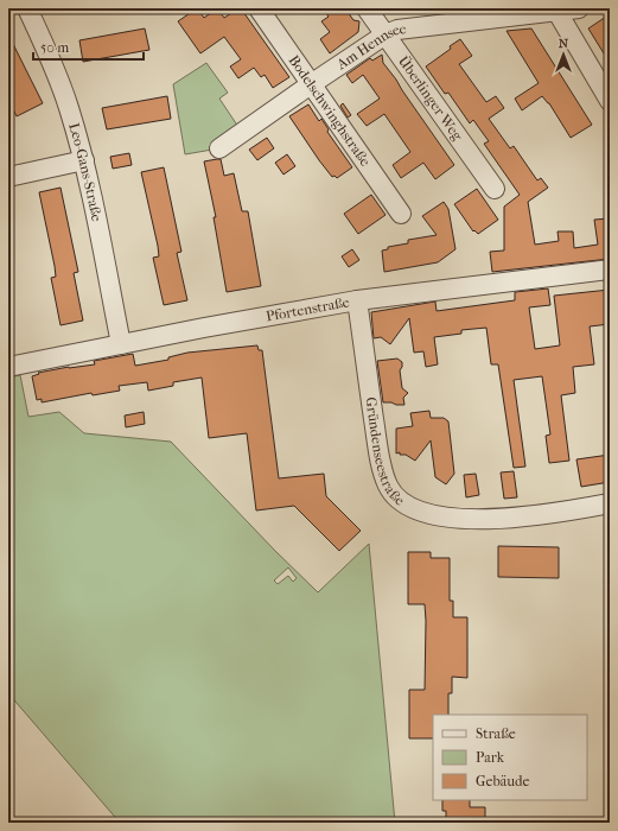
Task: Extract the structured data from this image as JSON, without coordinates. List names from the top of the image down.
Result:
{
  "streets": {
    "street": [
      "Am Hennsee",
      "Überlinger Weg",
      "Bodelschwinghstraße",
      "Leo-Gans-Straße",
      "Pfortenstraße",
      "Gründenseestraße"
    ]
  },
  "crossings": [
    ["Am Hennsee", "Überlinger Weg"],
    ["Am Hennsee", "Bodelschwinghstraße"],
    ["Leo-Gans-Straße", "Pfortenstraße"],
    ["Pfortenstraße", "Gründenseestraße"]
  ],
  "legend": ["Straße", "Park", "Gebäude"],
  "scale_bar": "50 m",
  "north": "top"
}
